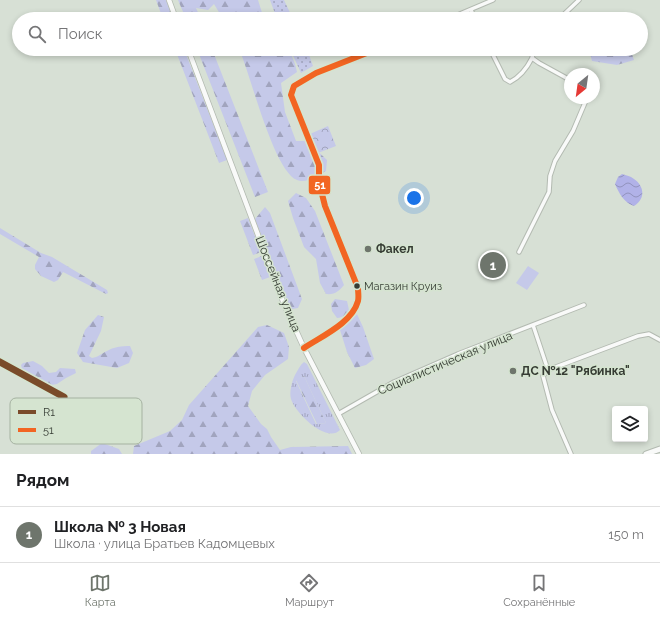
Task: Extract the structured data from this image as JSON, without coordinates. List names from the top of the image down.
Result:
{
  "streets": {
    "street": ["Шоссейная улица", "Социалистическая улица"]
  },
  "crossings": [
    ["Шоссейная улица", "Социалистическая улица"]
  ],
  "places": ["Факел", "Магазин Круиз", "ДС №12 \"Рябинка\""],
  "lines": ["transit line 51", "transit line R1"],
  "legend": ["R1", "51"],
  "north": "bottom left",
  "page": {
    "search": "Поиск",
    "pins": "1",
    "heading": "Рядом",
    "list": [
      {
        "mark": "1",
        "name": "Школа № 3 Новая",
        "note": "Школа · улица Братьев Кадомцевых",
        "value": "150 m"
      }
    ],
    "nav": ["Карта", "Маршрут", "Сохранённые"]
  }
}
